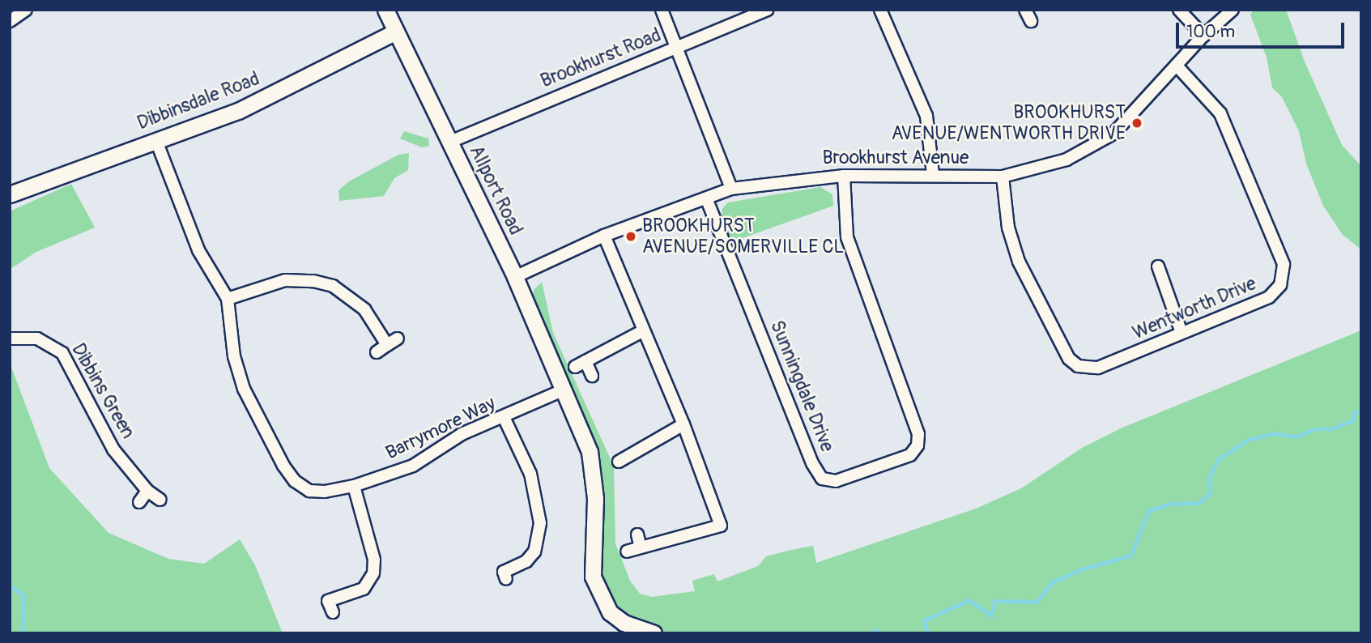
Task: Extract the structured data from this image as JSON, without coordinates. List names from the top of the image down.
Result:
{
  "streets": {
    "street": [
      "Brookhurst Road",
      "Dibbinsdale Road",
      "Brookhurst Avenue",
      "Allport Road",
      "Wentworth Drive",
      "Sunningdale Drive",
      "Dibbins Green",
      "Barrymore Way"
    ]
  },
  "crossings": [
    ["Brookhurst Road", "Allport Road"],
    ["Dibbinsdale Road", "Allport Road"],
    ["Dibbinsdale Road", "Barrymore Way"],
    ["Brookhurst Avenue", "Allport Road"],
    ["Brookhurst Avenue", "Wentworth Drive"],
    ["Brookhurst Avenue", "Sunningdale Drive"],
    ["Allport Road", "Barrymore Way"]
  ],
  "places": ["BROOKHURST AVENUE/WENTWORTH DRIVE", "BROOKHURST AVENUE/SOMERVILLE CL"],
  "scale_bar": "100 m"
}
